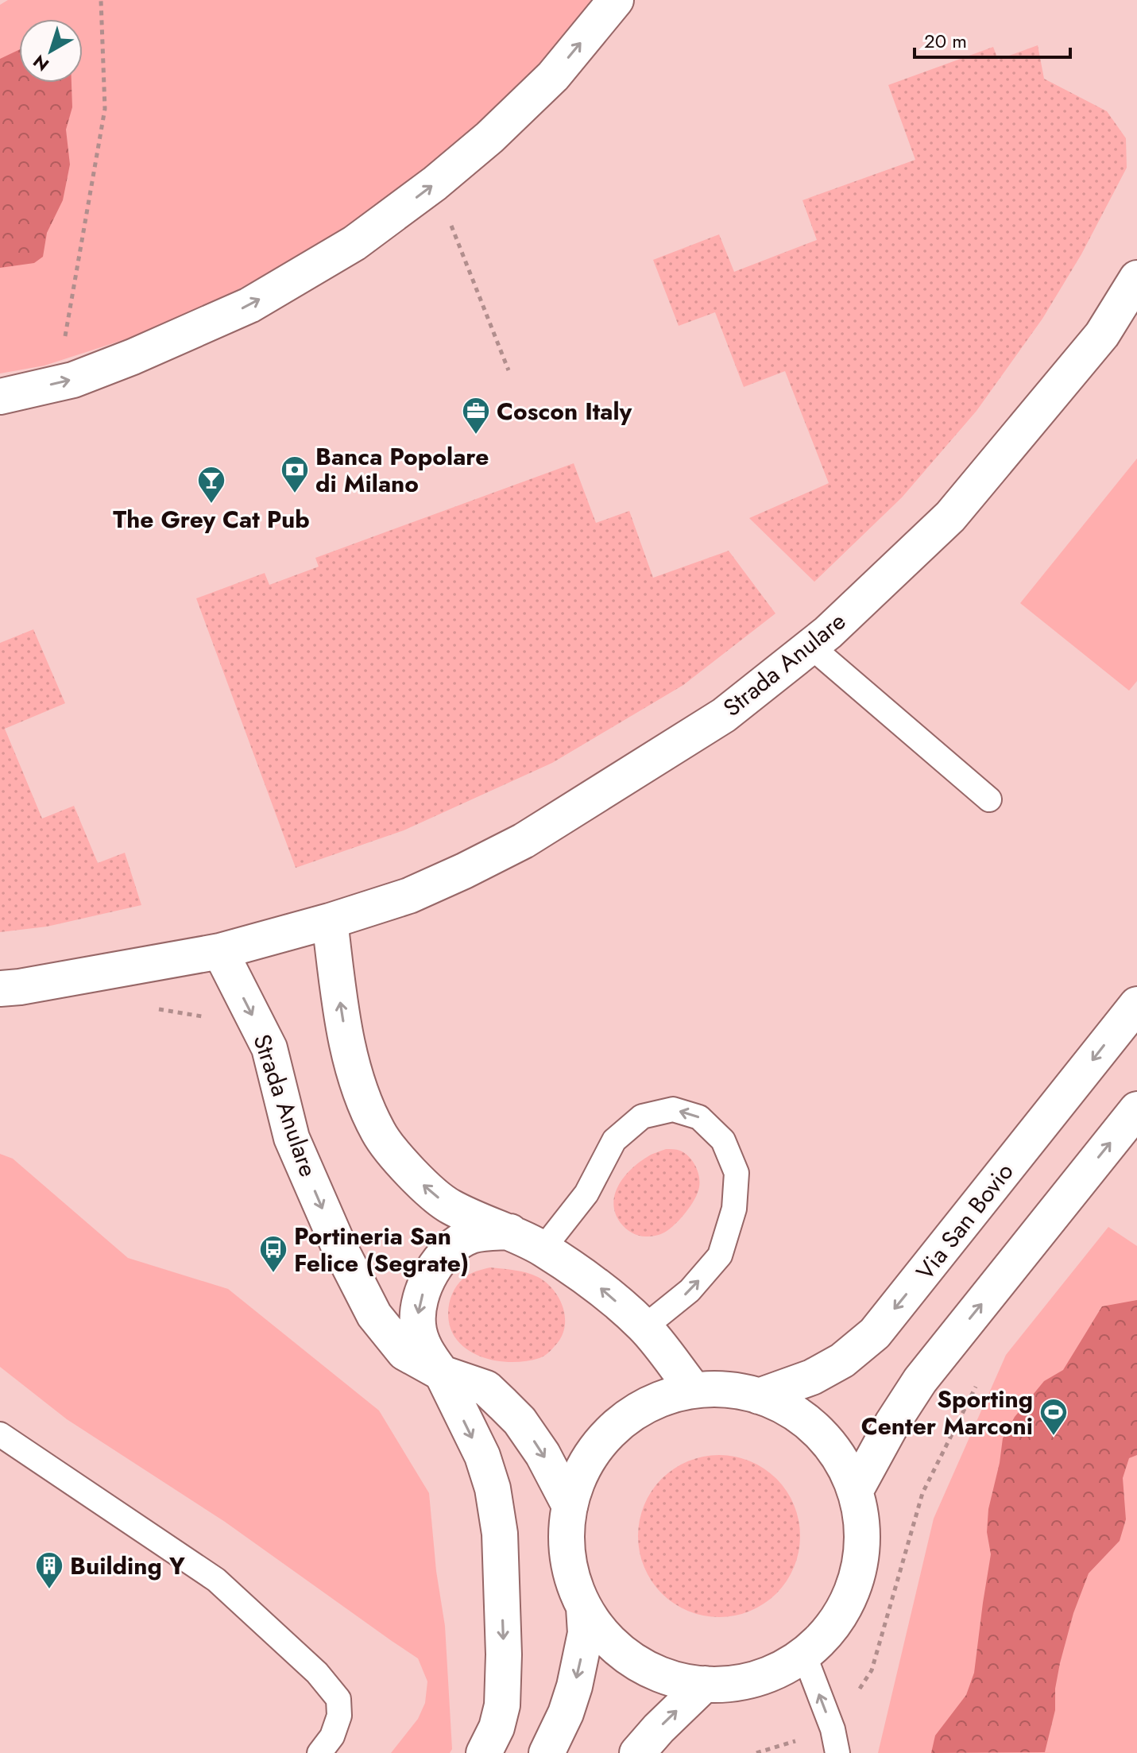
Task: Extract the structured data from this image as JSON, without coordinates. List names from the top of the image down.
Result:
{
  "streets": {
    "street": ["Strada Anulare", "Via San Bovio"]
  },
  "places": {
    "office": ["Coscon Italy"],
    "bank": ["Banca Popolare di Milano"],
    "bar": ["The Grey Cat Pub"],
    "bus stop": ["Portineria San Felice (Segrate)"],
    "sports": ["Sporting Center Marconi"],
    "building": ["Building Y"]
  },
  "scale_bar": "20 m",
  "north": "bottom left"
}
